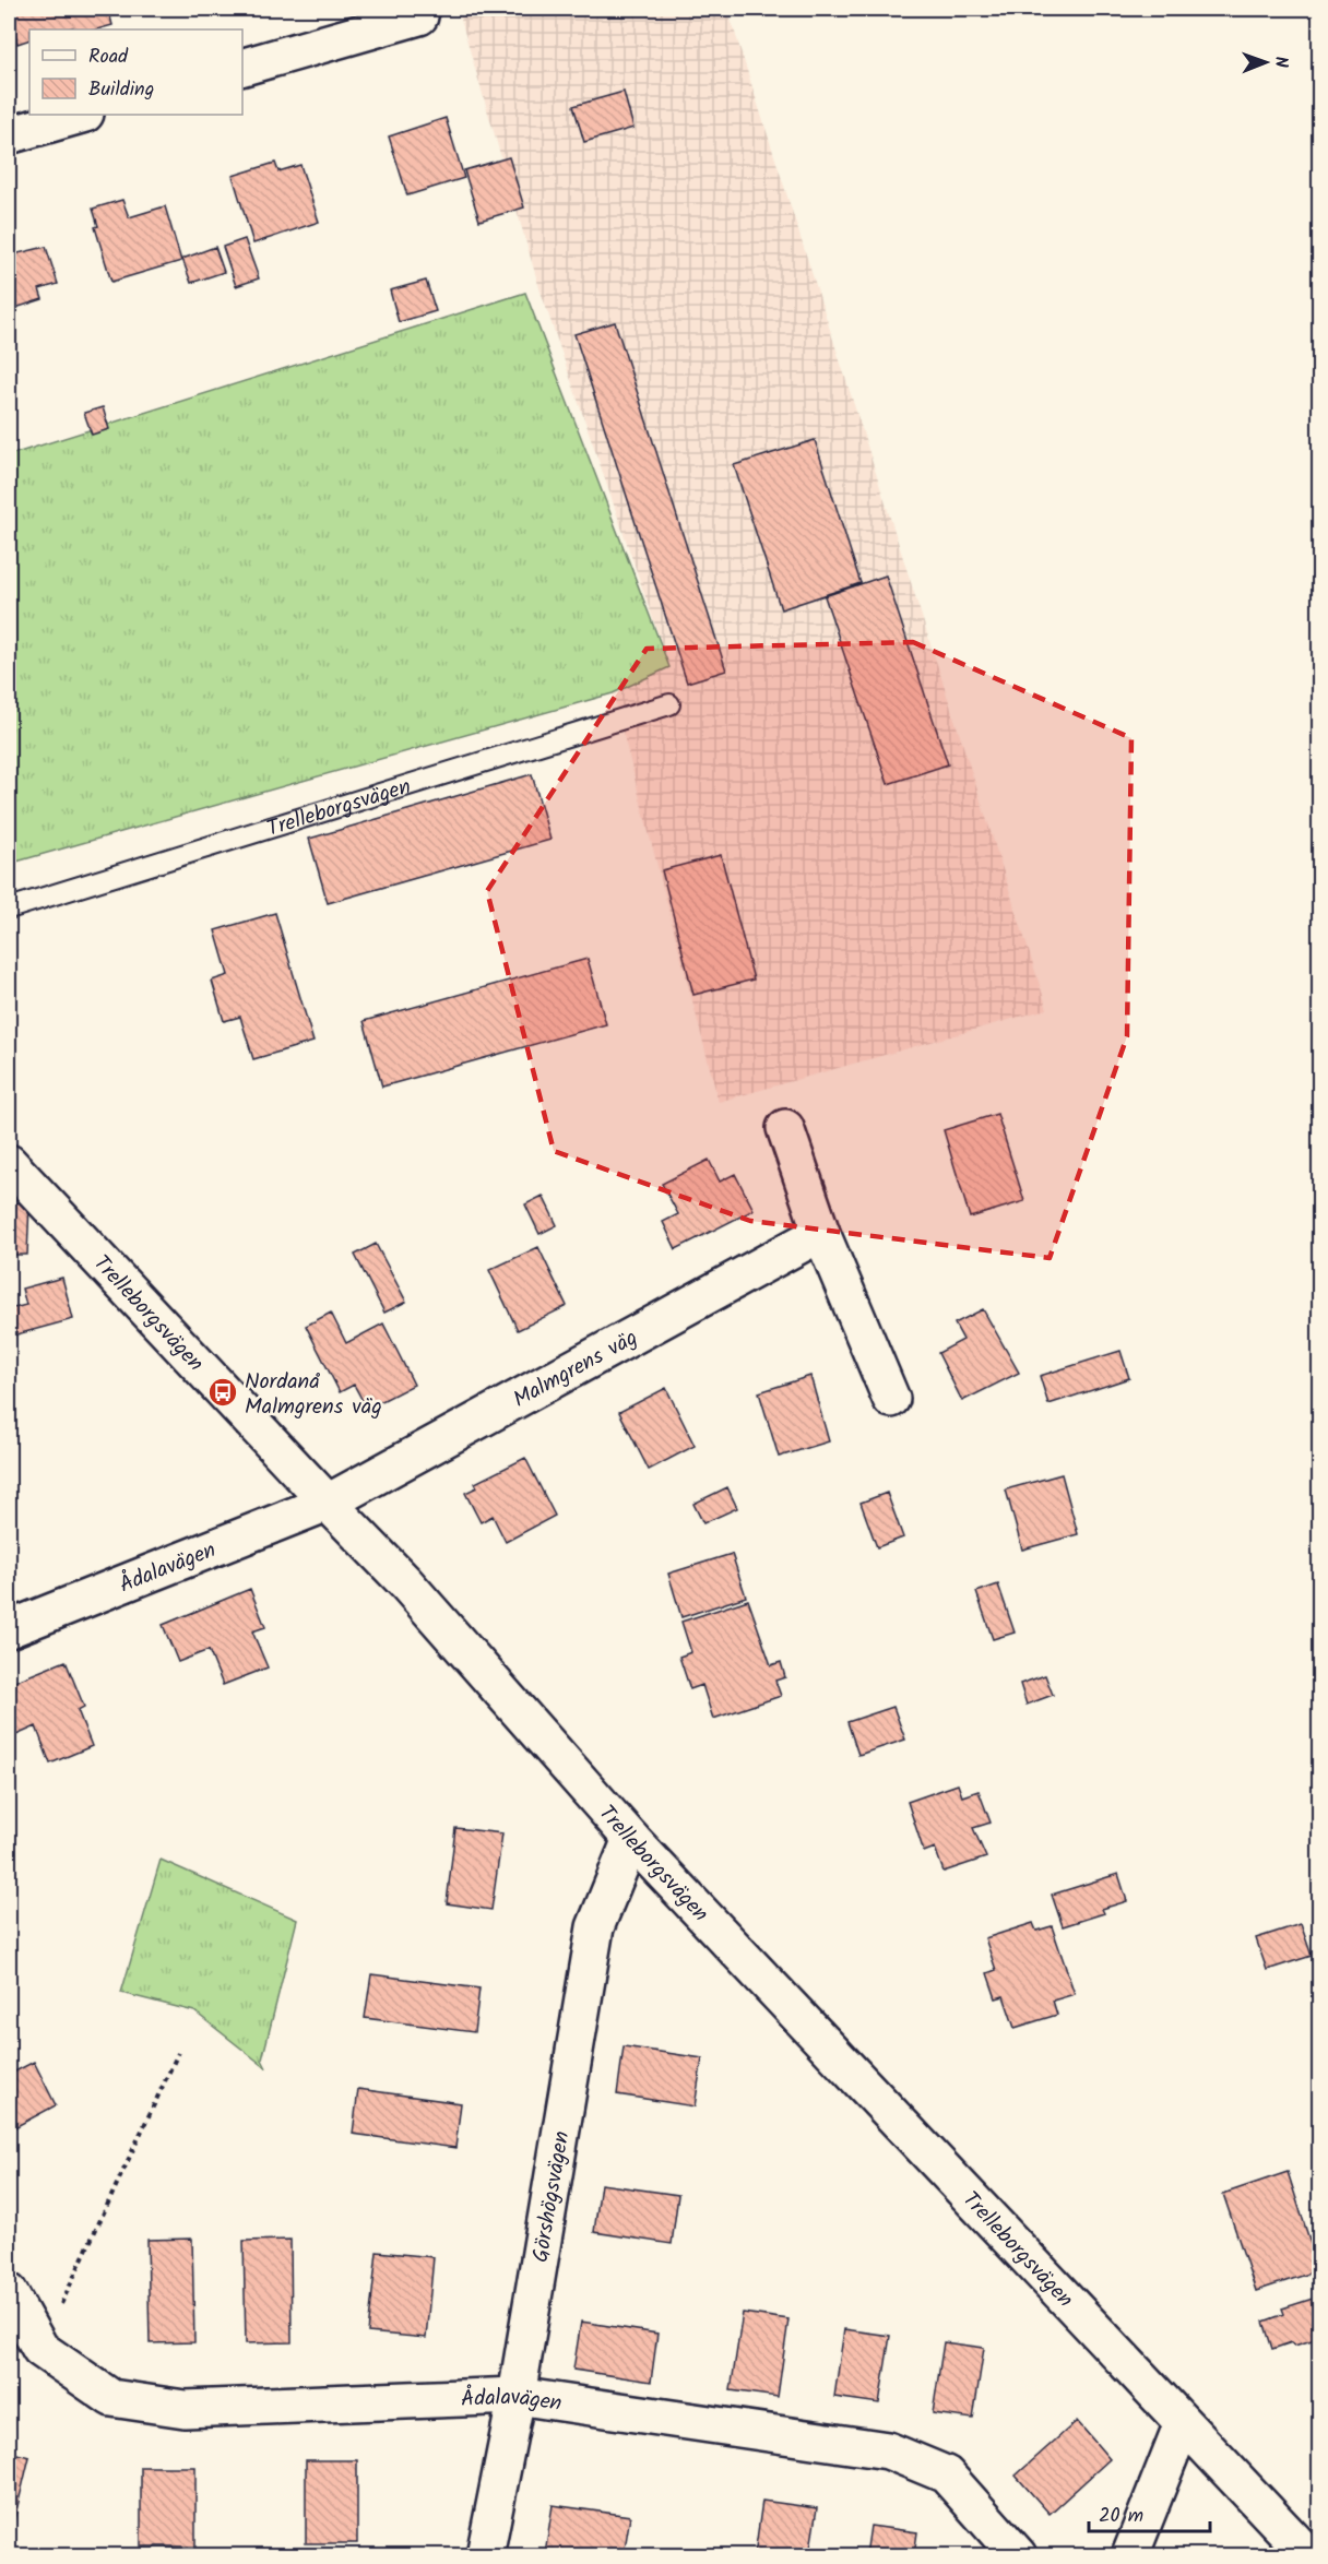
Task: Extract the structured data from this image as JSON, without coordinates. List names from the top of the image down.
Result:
{
  "streets": {
    "street": [
      "Trelleborgsvägen",
      "Malmgrens väg",
      "Ådalavägen",
      "Görshögsvägen"
    ]
  },
  "crossings": [
    ["Trelleborgsvägen", "Malmgrens väg"],
    ["Trelleborgsvägen", "Ådalavägen"],
    ["Trelleborgsvägen", "Görshögsvägen"],
    ["Malmgrens väg", "Ådalavägen"],
    ["Ådalavägen", "Görshögsvägen"]
  ],
  "places": {
    "bus stop": ["Nordanå Malmgrens väg"]
  },
  "legend": ["Road", "Building"],
  "scale_bar": "20 m",
  "north": "right"
}
